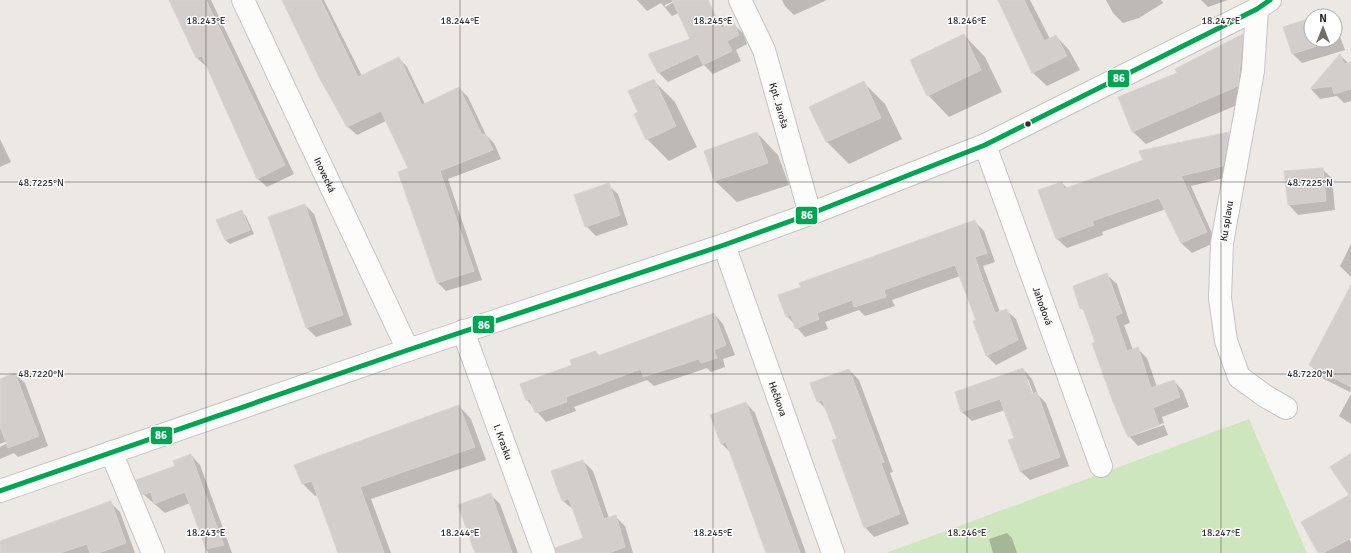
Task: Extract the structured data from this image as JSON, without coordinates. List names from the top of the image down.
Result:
{
  "streets": {
    "street": [
      "Kpt. Jaroša",
      "Inovecká",
      "Ku splavu",
      "Jahodová",
      "Hečkova",
      "I. Krasku"
    ]
  },
  "lines": ["transit line 86"],
  "north": "top",
  "coordinates": [
    "18.243°E",
    "18.244°E",
    "18.245°E",
    "18.246°E",
    "18.247°E",
    "48.7225°N",
    "48.7220°N"
  ]
}
